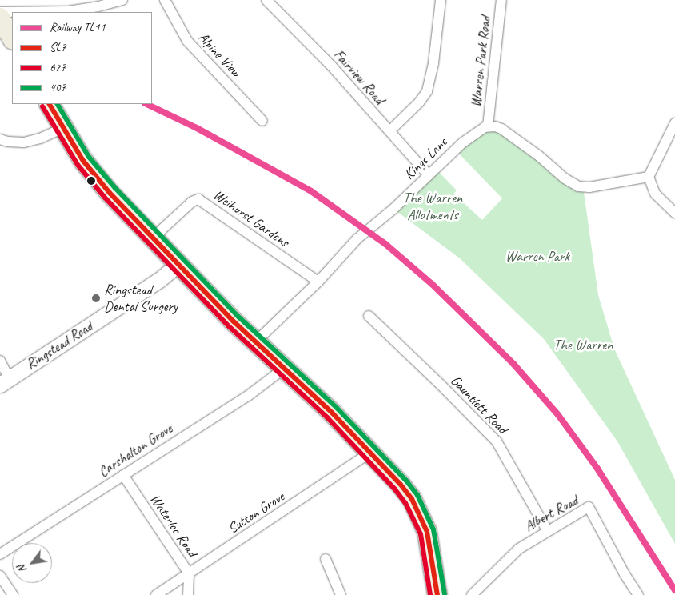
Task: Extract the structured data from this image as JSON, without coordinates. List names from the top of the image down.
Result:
{
  "streets": {
    "street": [
      "Alpine View",
      "Warren Park Road",
      "Fairview Road",
      "Kings Lane",
      "Weihurst Gardens",
      "Ringstead Road",
      "Gauntlett Road",
      "Carshalton Grove",
      "Sutton Grove",
      "Albert Road",
      "Waterloo Road"
    ]
  },
  "crossings": [
    ["Warren Park Road", "Kings Lane"],
    ["Fairview Road", "Kings Lane"],
    ["Kings Lane", "Weihurst Gardens"],
    ["Gauntlett Road", "Albert Road"],
    ["Carshalton Grove", "Waterloo Road"],
    ["Sutton Grove", "Waterloo Road"]
  ],
  "parks": ["The Warren Allotments", "Warren Park", "The Warren"],
  "places": ["Ringstead Dental Surgery"],
  "lines": [
    "rail line TL11",
    "transit line SL7",
    "transit line 407",
    "transit line 627"
  ],
  "legend": [
    "Railway TL11",
    "SL7",
    "627",
    "407"
  ],
  "north": "bottom left"
}
